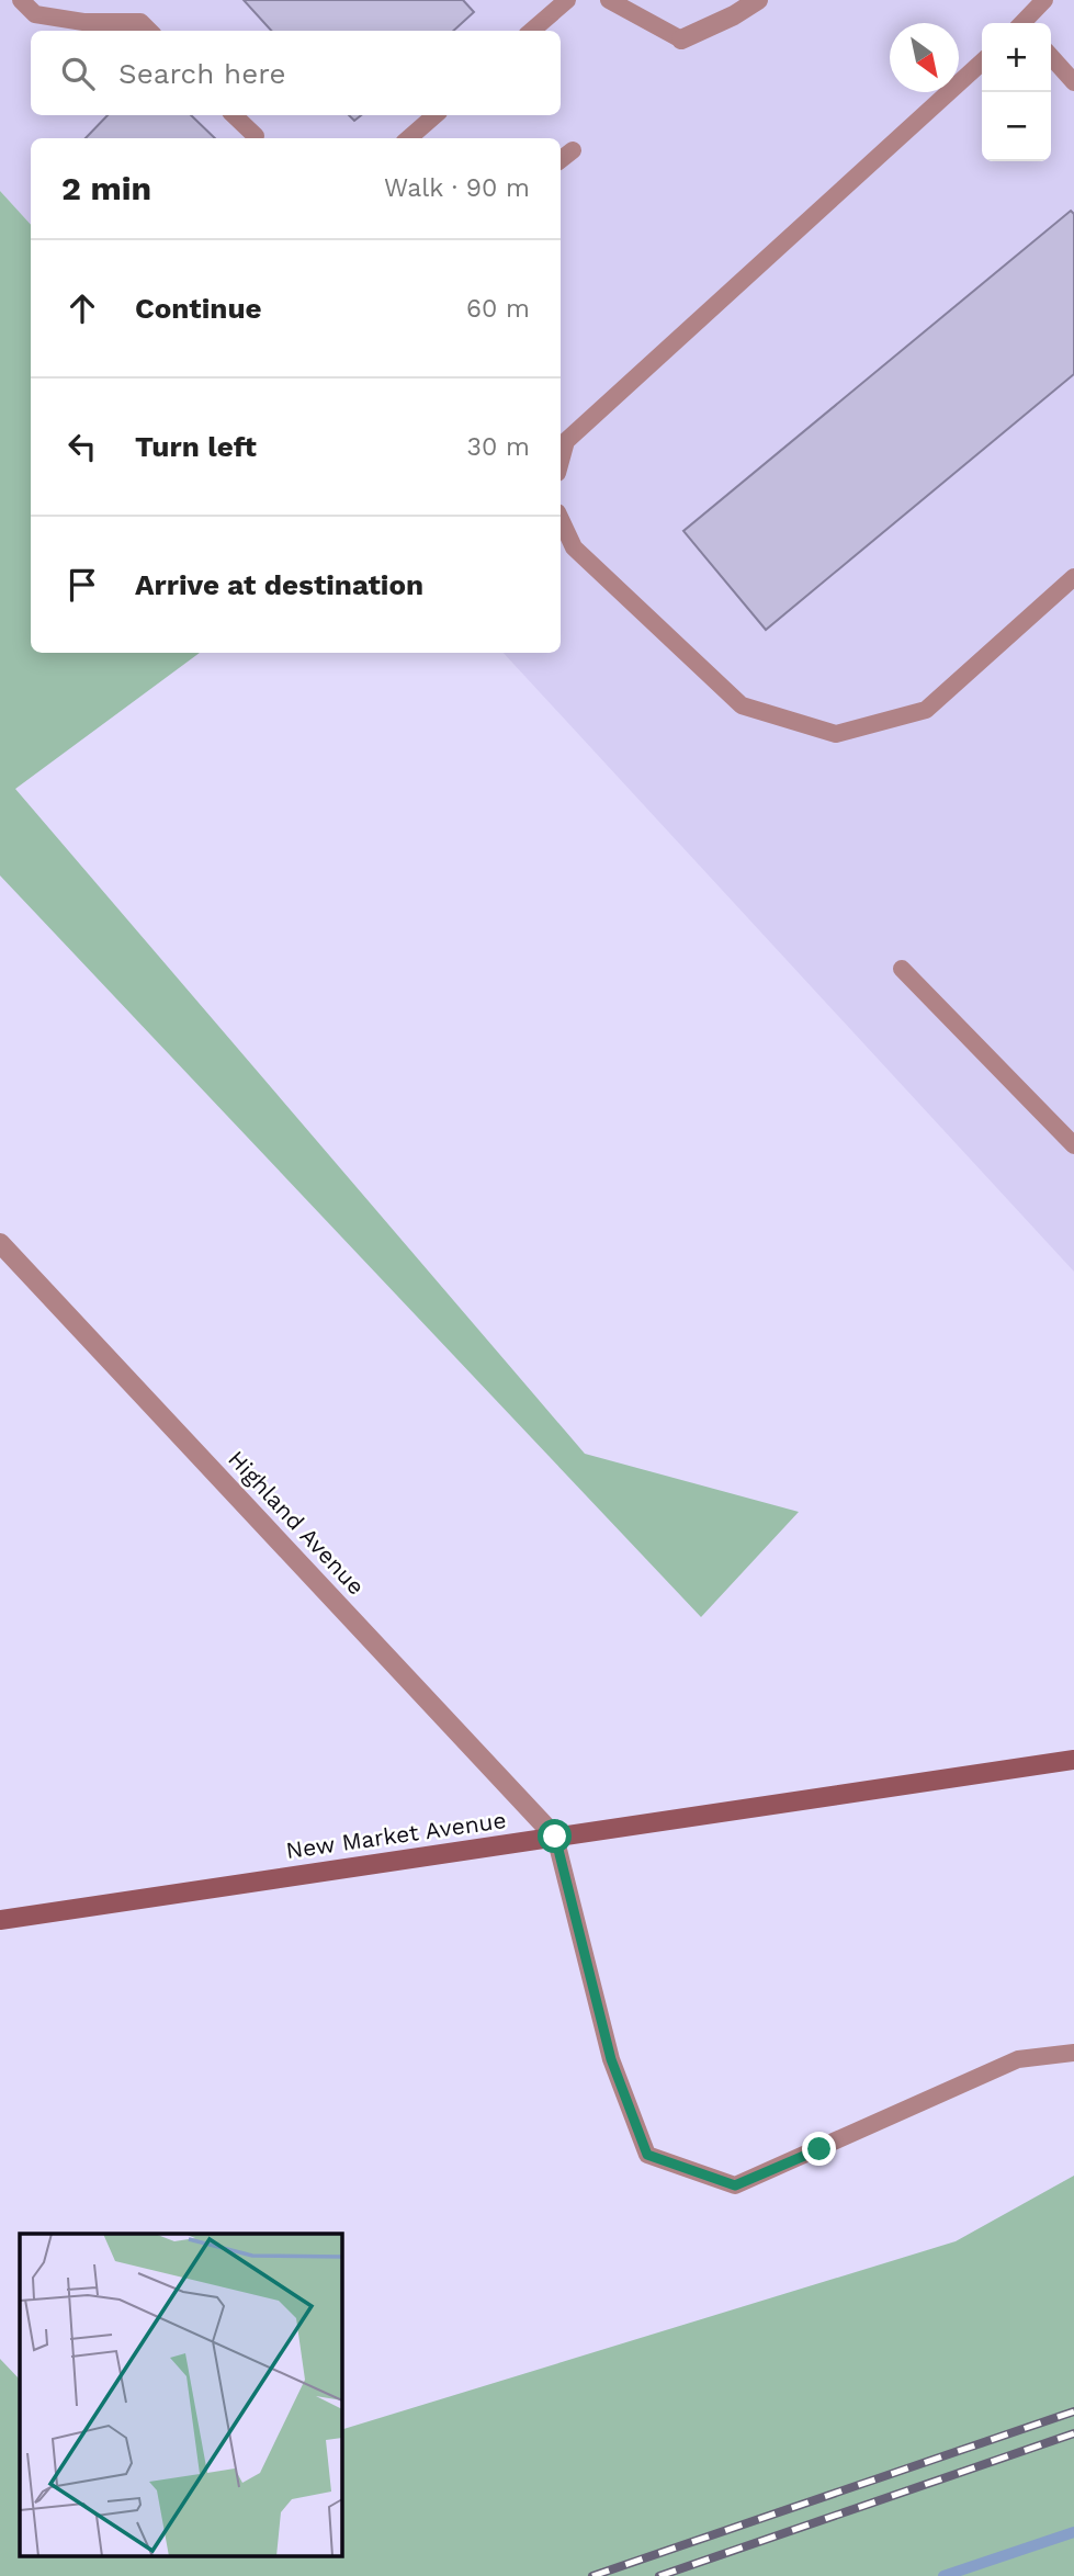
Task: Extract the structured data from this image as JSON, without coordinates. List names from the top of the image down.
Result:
{
  "streets": {
    "main road": ["New Market Avenue"],
    "street": ["Highland Avenue"]
  },
  "crossings": [
    ["Highland Avenue", "New Market Avenue"]
  ],
  "north": "bottom right",
  "page": {
    "map_buttons": ["+", "−"],
    "search": "Search here",
    "heading": ["2 min", "Walk · 90 m"],
    "list": [
      ["Continue", "60 m"],
      ["Turn left", "30 m"],
      "Arrive at destination"
    ]
  }
}
